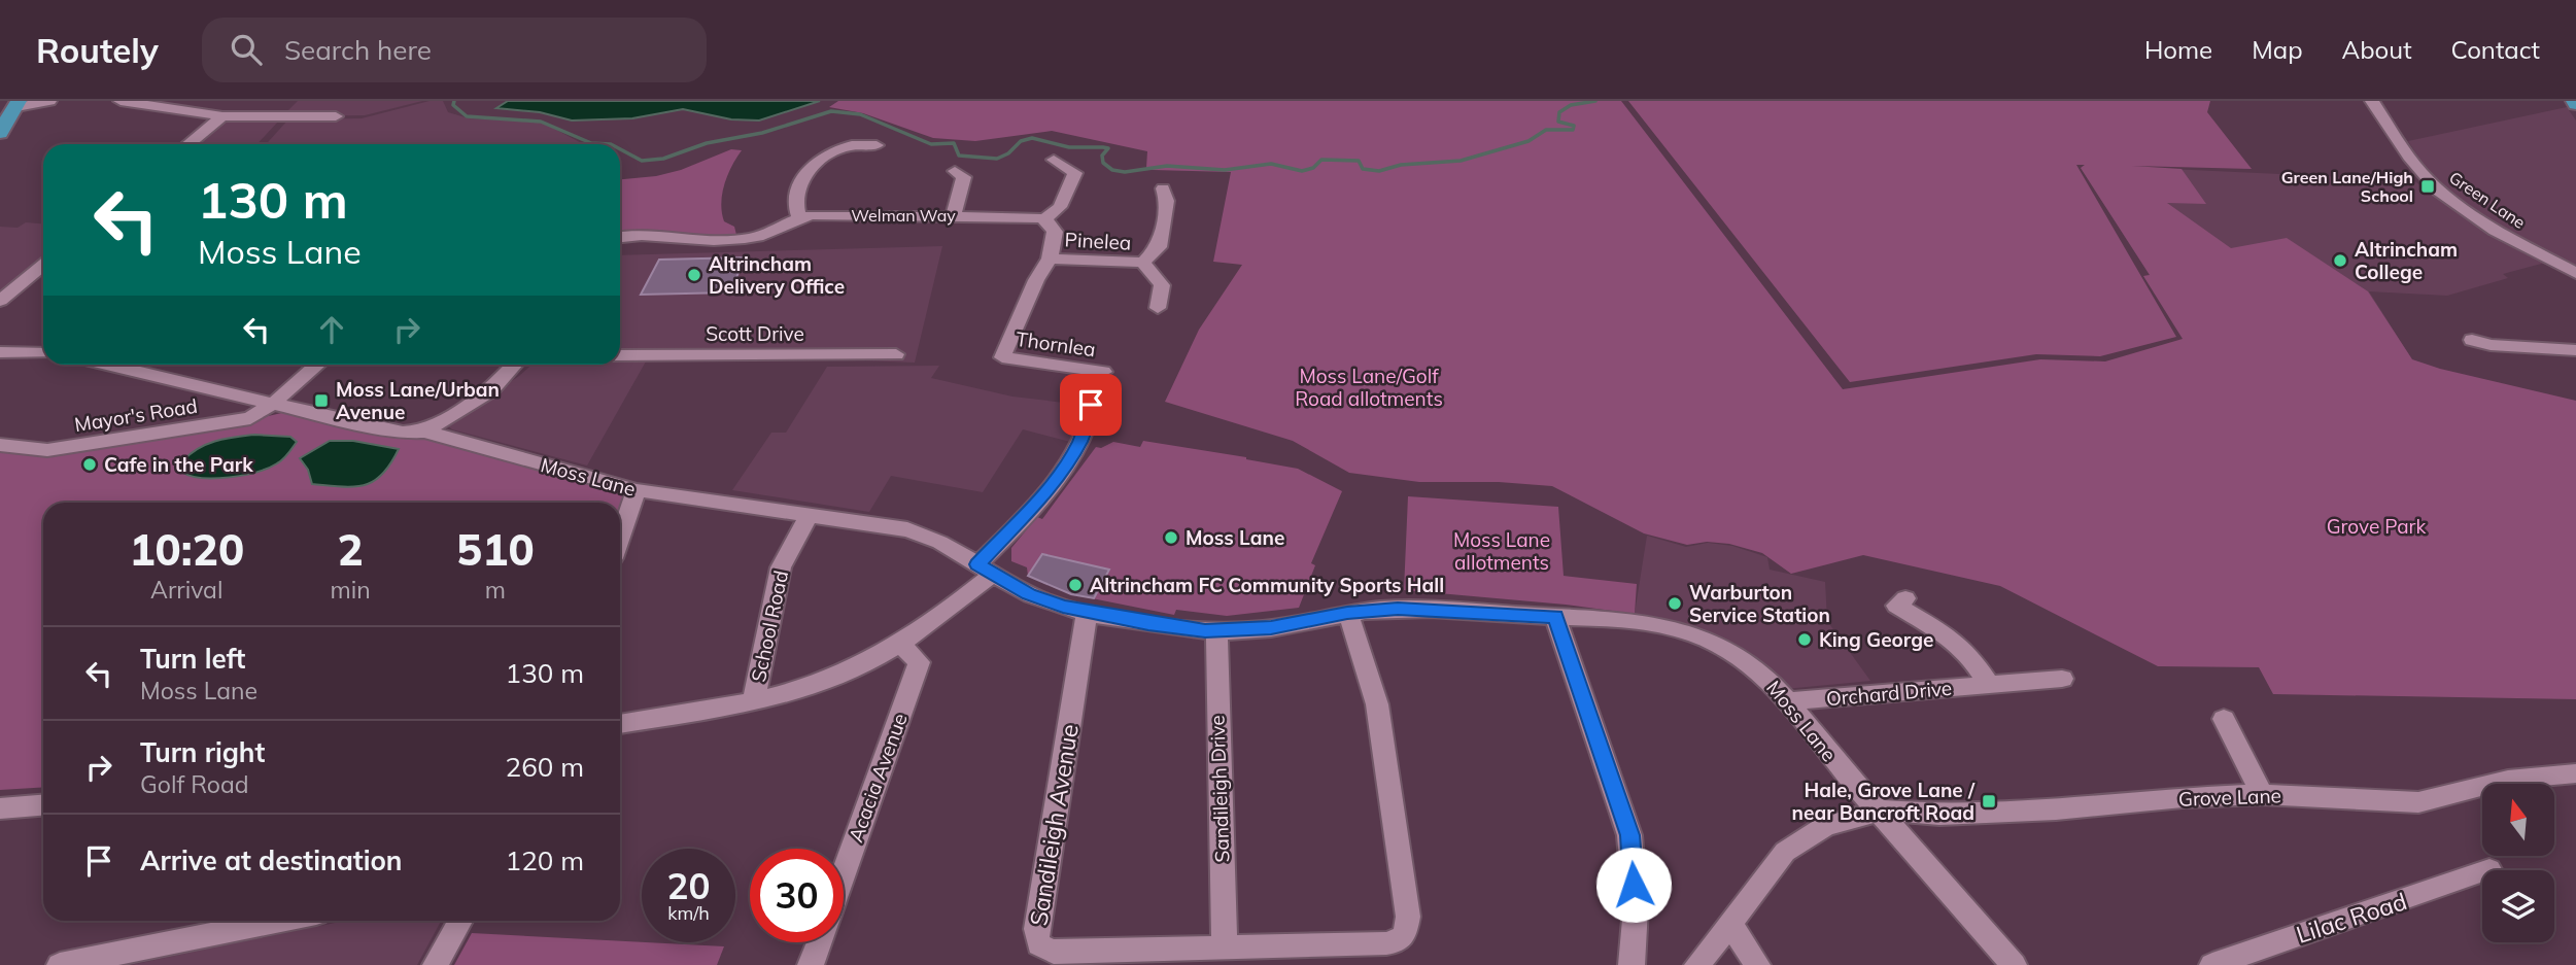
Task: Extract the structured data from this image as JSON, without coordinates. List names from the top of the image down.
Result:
{
  "streets": {
    "street": [
      "Green Lane",
      "Welman Way",
      "Pinelea",
      "Scott Drive",
      "Thornlea",
      "Mayor's Road",
      "Moss Lane",
      "School Road",
      "Orchard Drive",
      "Acacia Avenue",
      "Sandileigh Drive",
      "Grove Lane",
      "Sandileigh Avenue",
      "Lilac Road"
    ]
  },
  "crossings": [
    ["Pinelea", "Thornlea"],
    ["Mayor's Road", "Moss Lane"],
    ["Moss Lane", "School Road"],
    ["Moss Lane", "Orchard Drive"],
    ["Moss Lane", "Sandileigh Drive"],
    ["Moss Lane", "Grove Lane"],
    ["Moss Lane", "Sandileigh Avenue"],
    ["Sandileigh Drive", "Sandileigh Avenue"]
  ],
  "parks": ["Moss Lane/Golf Road allotments", "Grove Park", "Moss Lane allotments"],
  "places": {
    "transit": ["Green Lane/High School", "Moss Lane/Urban Avenue", "Hale, Grove Lane / near Bancroft Road"],
    "other": [
      "Altrincham College",
      "Altrincham Delivery Office",
      "Cafe in the Park",
      "Moss Lane",
      "Altrincham FC Community Sports Hall",
      "Warburton Service Station",
      "King George"
    ]
  },
  "north": "top",
  "page": {
    "header": "Routely",
    "search": "Search here",
    "nav": [
      "Home",
      "Map",
      "About",
      "Contact"
    ],
    "turn": ["130 m", "Moss Lane"],
    "eta": [
      "10:20",
      "Arrival",
      "2",
      "min",
      "510",
      "m"
    ],
    "list": [
      {
        "name": "Turn left",
        "note": "Moss Lane",
        "value": "130 m"
      },
      {
        "name": "Turn right",
        "note": "Golf Road",
        "value": "260 m"
      },
      {
        "name": "Arrive at destination",
        "value": "120 m"
      }
    ],
    "speed": "20 km/h",
    "limit": "30"
  }
}
